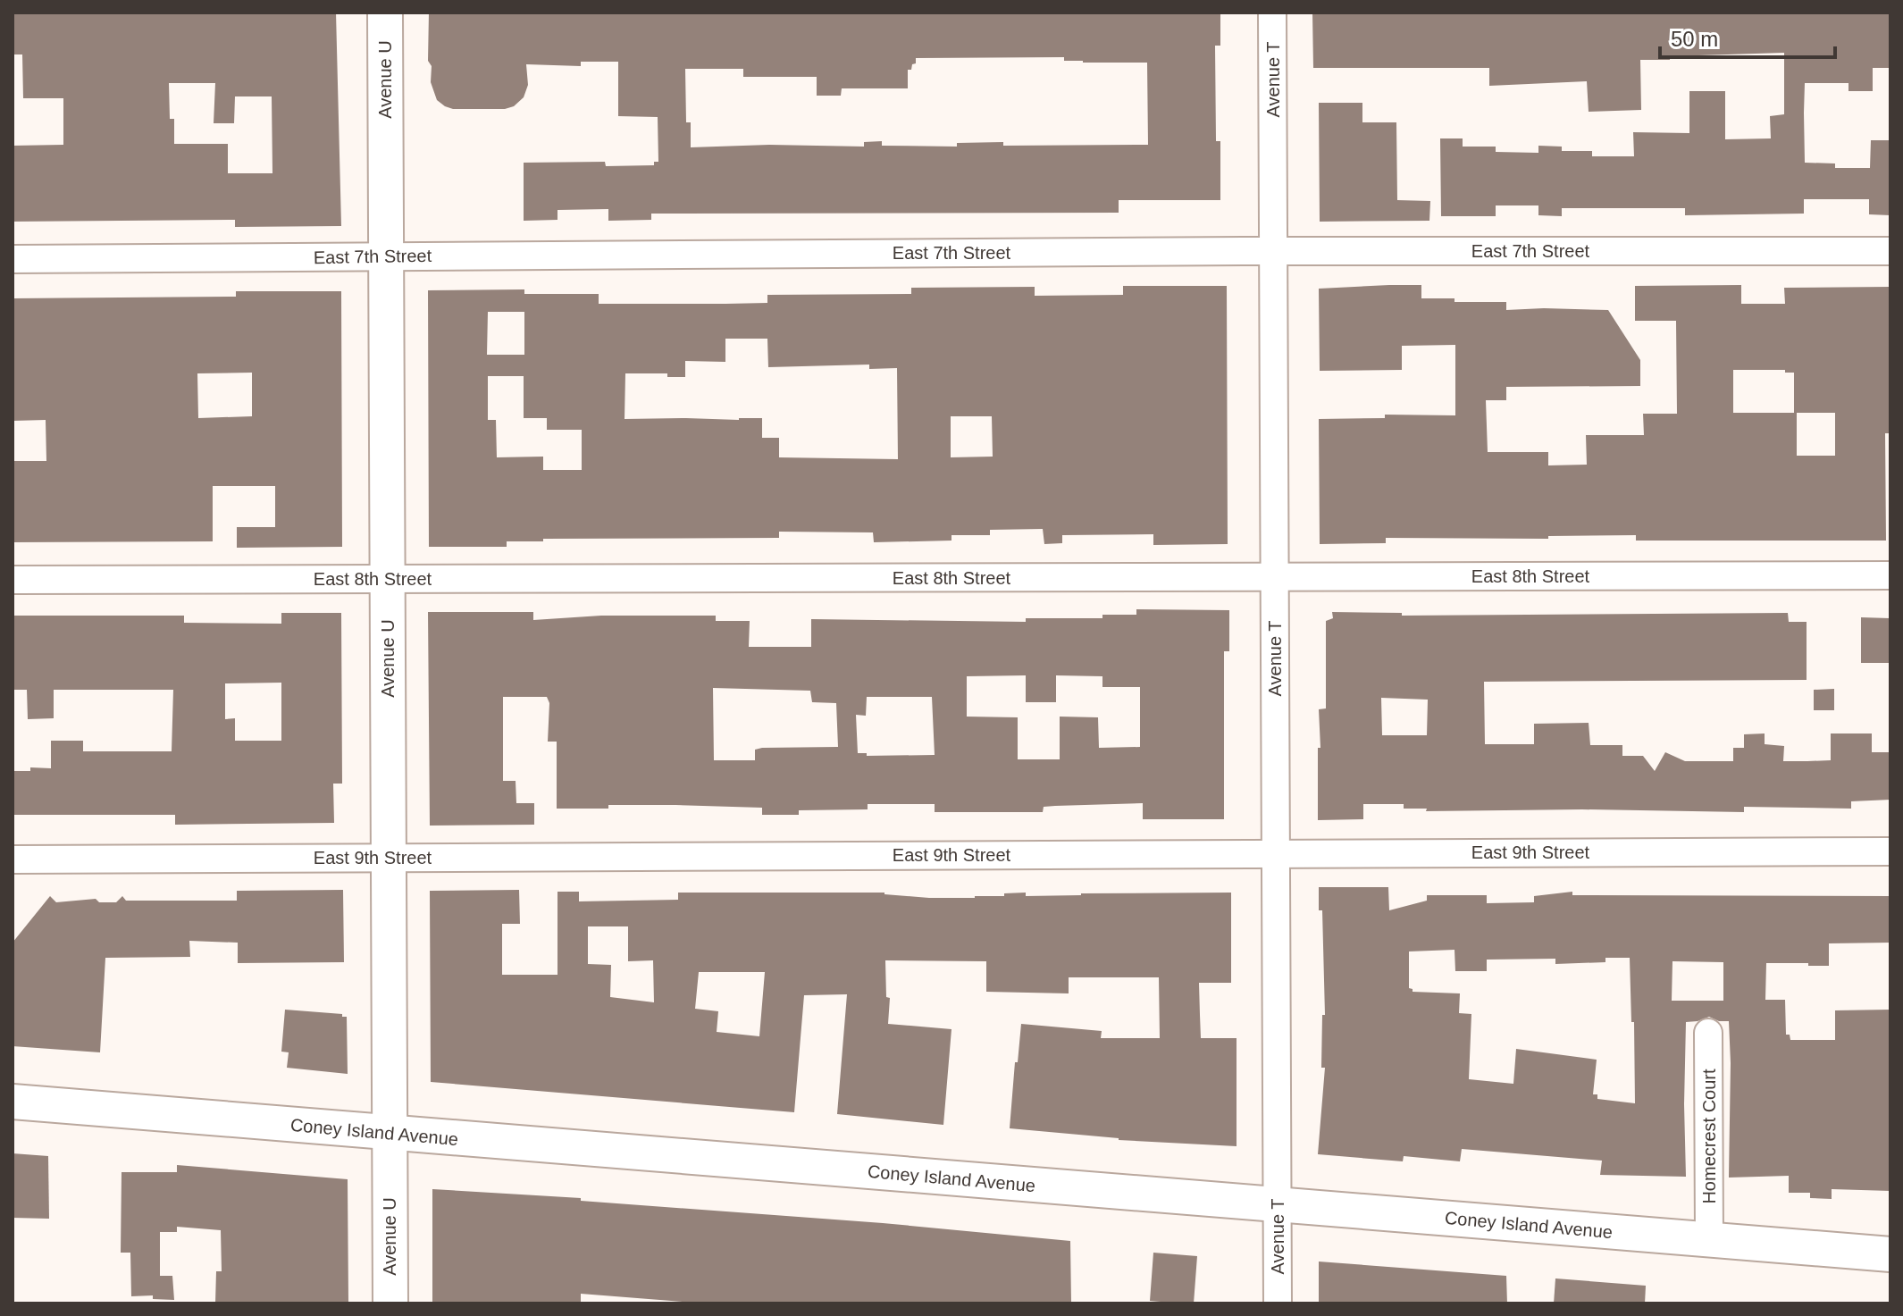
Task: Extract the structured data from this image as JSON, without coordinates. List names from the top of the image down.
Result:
{
  "streets": {
    "main road": ["Avenue U", "Coney Island Avenue"],
    "street": [
      "Avenue T",
      "East 7th Street",
      "East 8th Street",
      "East 9th Street",
      "Homecrest Court"
    ]
  },
  "crossings": [
    ["Avenue U", "East 7th Street"],
    ["Avenue U", "East 8th Street"],
    ["Avenue U", "East 9th Street"],
    ["Avenue U", "Coney Island Avenue"],
    ["Avenue T", "East 7th Street"],
    ["Avenue T", "East 8th Street"],
    ["Avenue T", "East 9th Street"],
    ["Avenue T", "Coney Island Avenue"],
    ["Coney Island Avenue", "Homecrest Court"]
  ],
  "scale_bar": "50 m"
}
